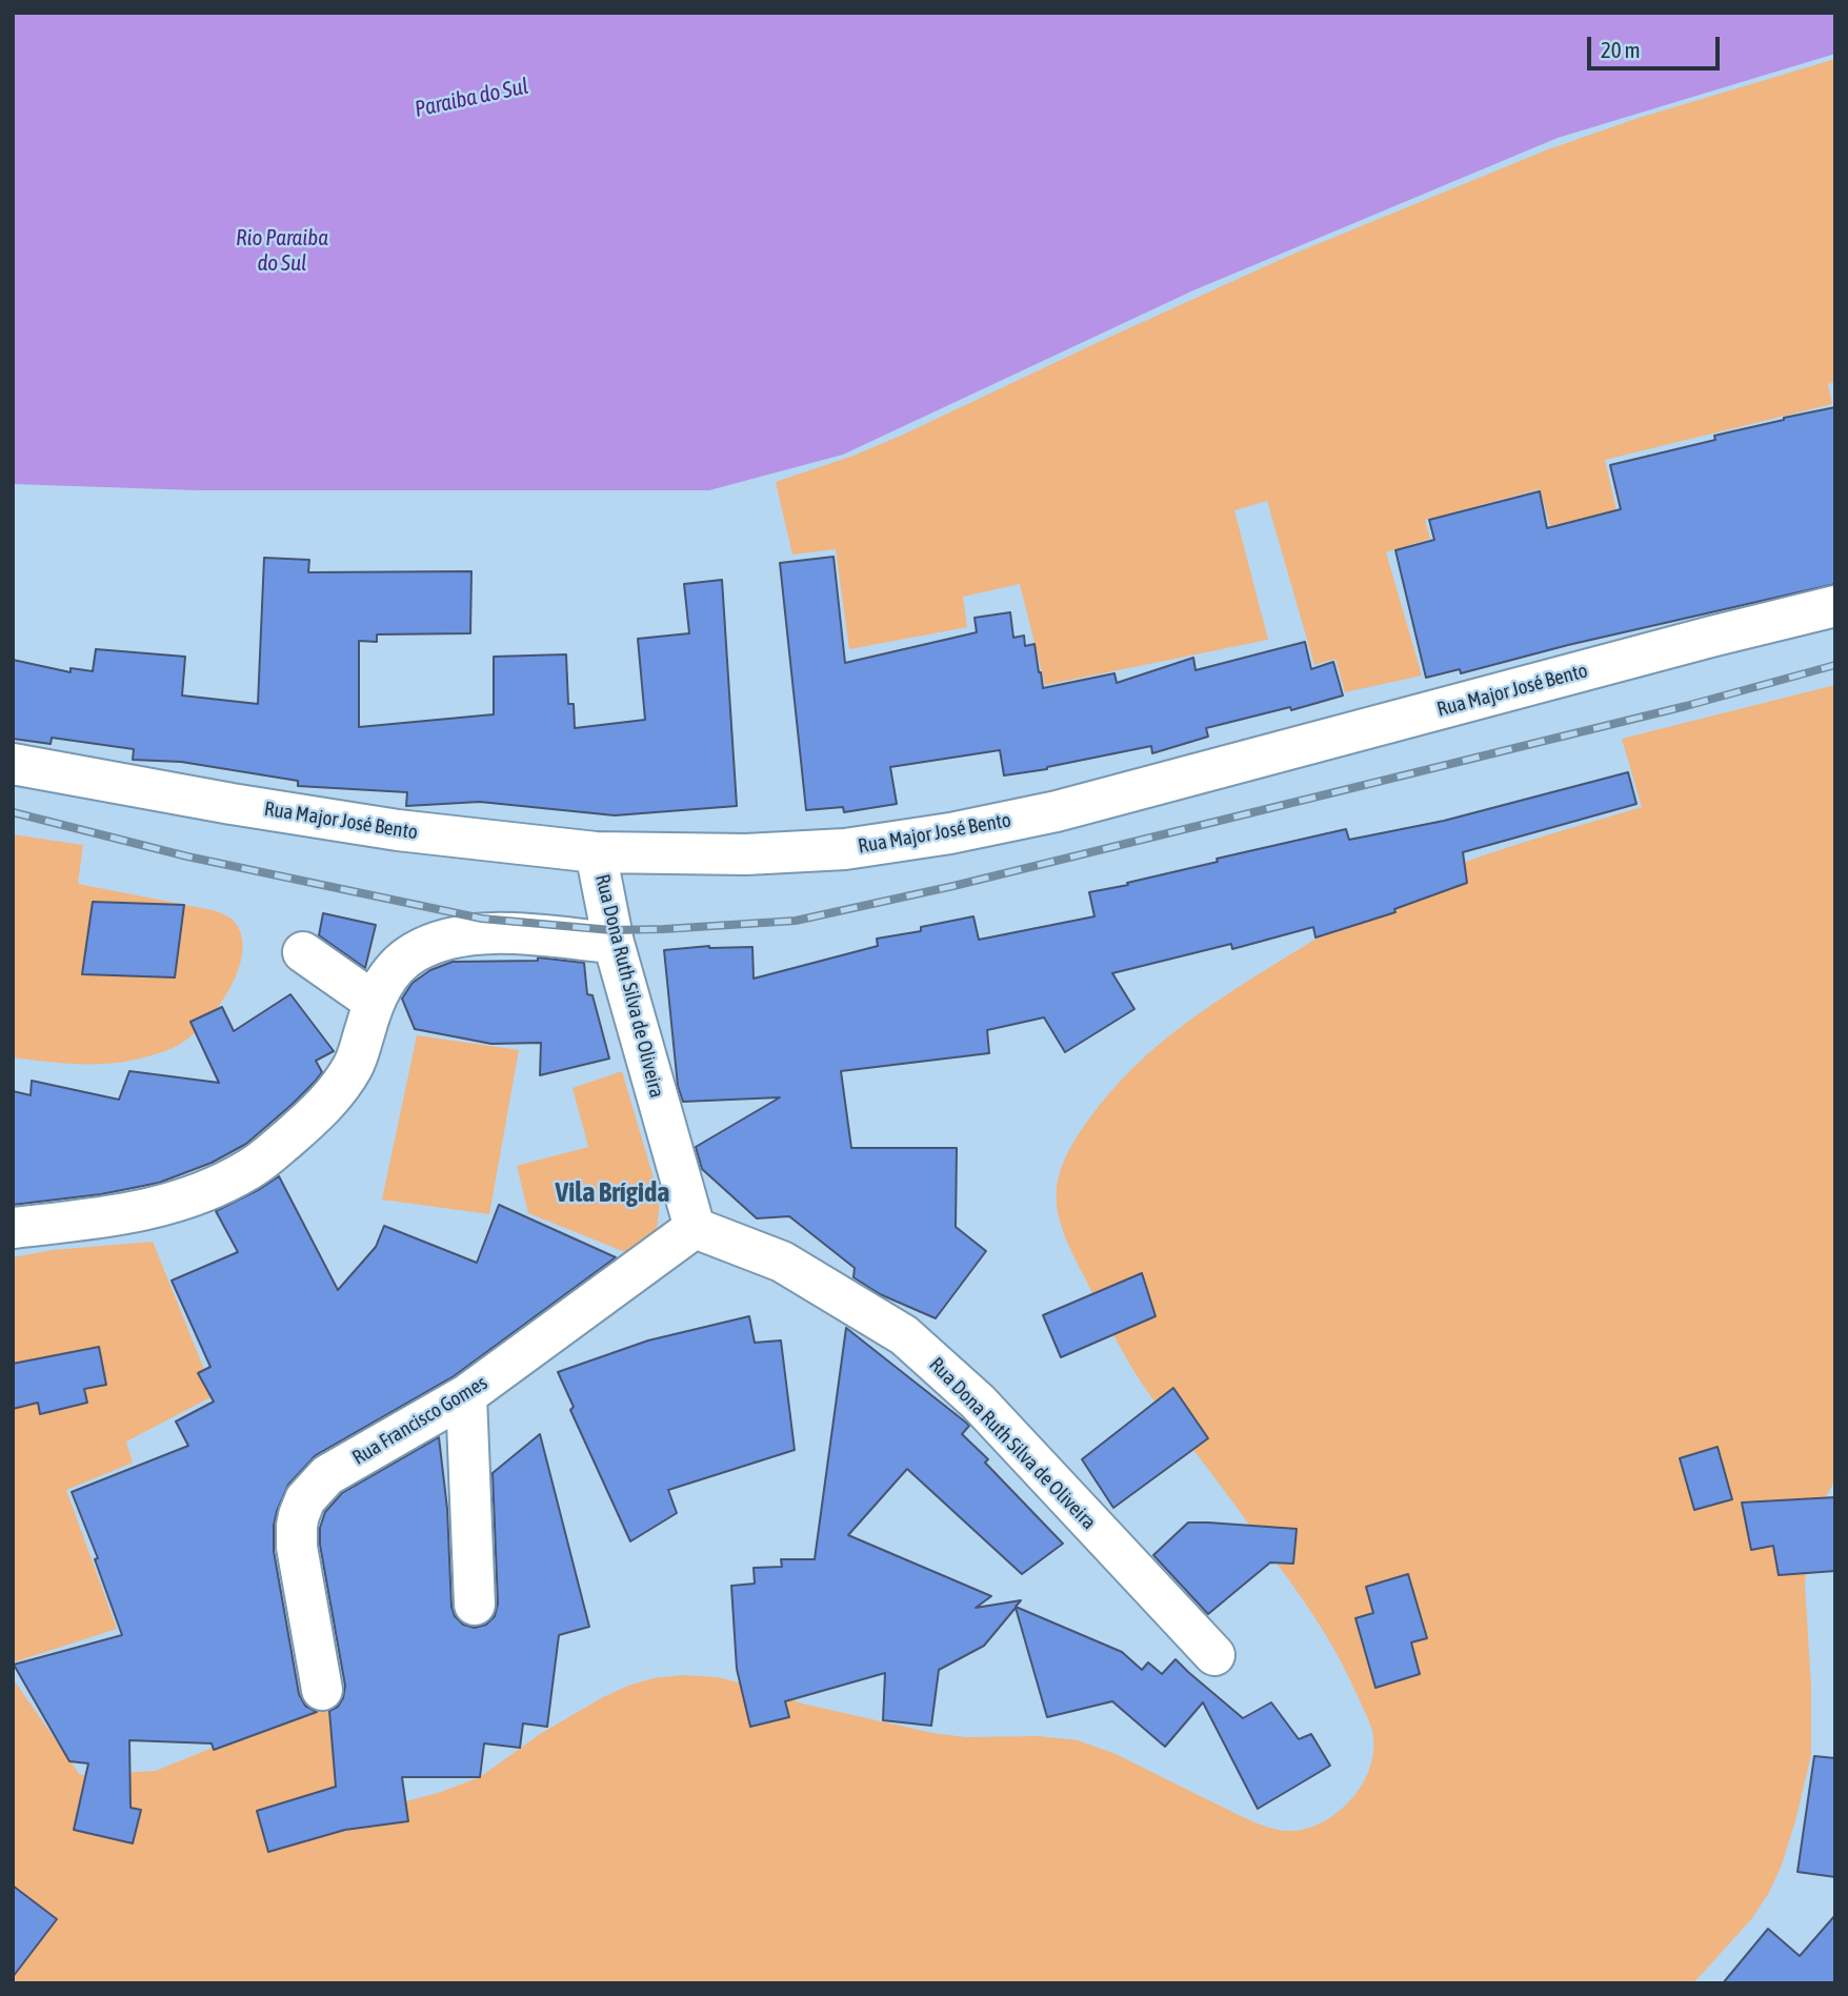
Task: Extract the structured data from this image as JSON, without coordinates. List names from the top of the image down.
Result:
{
  "streets": {
    "street": ["Rua Major José Bento", "Rua Dona Ruth Silva de Oliveira", "Rua Francisco Gomes"]
  },
  "crossings": [
    ["Rua Major José Bento", "Rua Dona Ruth Silva de Oliveira"],
    ["Rua Dona Ruth Silva de Oliveira", "Rua Francisco Gomes"]
  ],
  "districts": ["Vila Brígida"],
  "water": ["Paraiba do Sul", "Rio Paraiba do Sul"],
  "scale_bar": "20 m"
}
